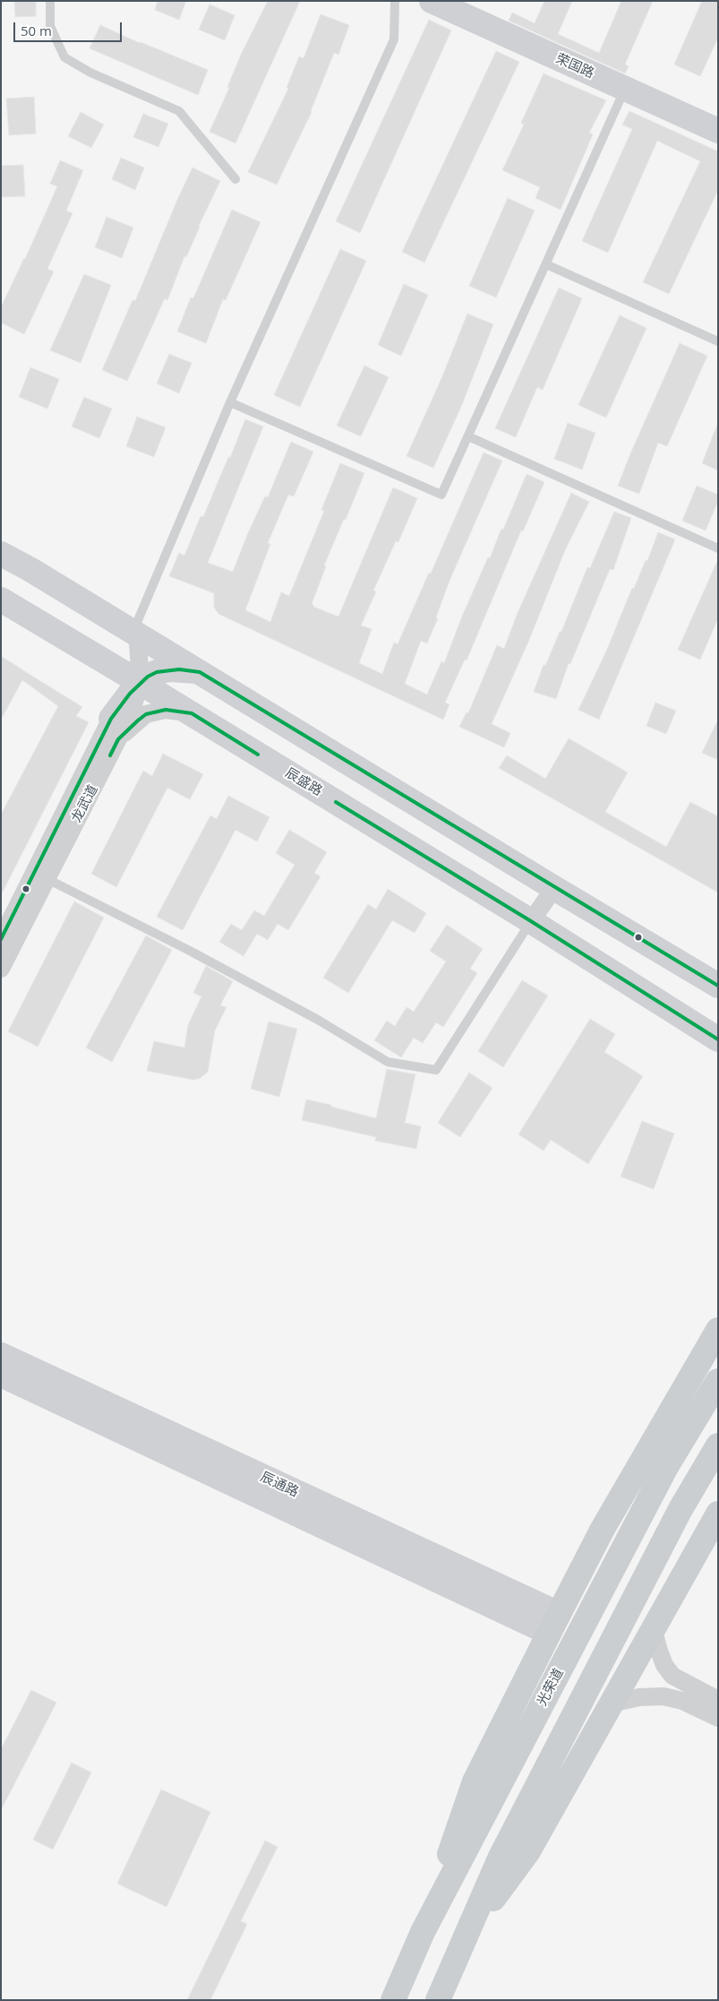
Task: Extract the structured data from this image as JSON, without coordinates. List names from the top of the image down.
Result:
{
  "streets": {
    "main road": [
      "荣国路",
      "辰盛路",
      "辰通路",
      "光荣道"
    ]
  },
  "scale_bar": "50 m"
}
